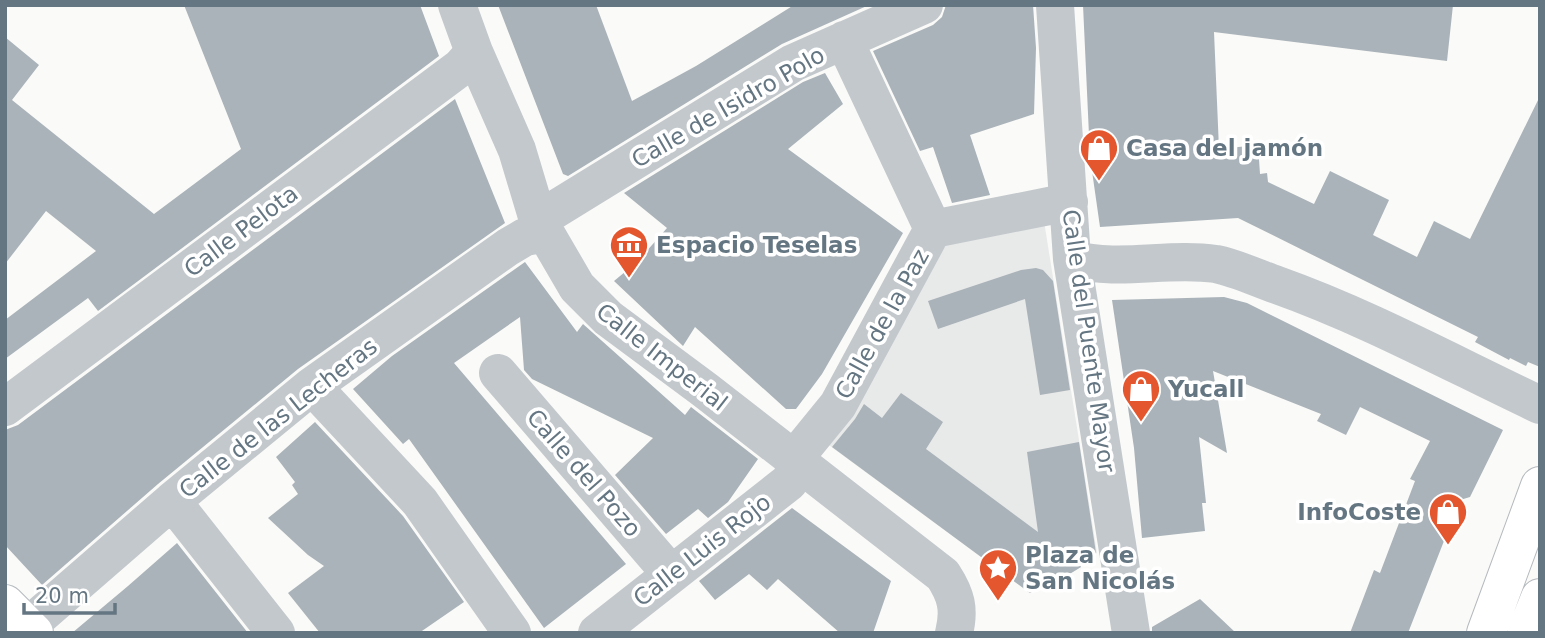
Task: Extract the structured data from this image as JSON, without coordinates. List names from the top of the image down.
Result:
{
  "streets": {
    "street": [
      "Calle de Isidro Polo",
      "Calle Pelota",
      "Calle de la Paz",
      "Calle del Puente Mayor",
      "Calle Imperial",
      "Calle de las Lecheras",
      "Calle del Pozo",
      "Calle Luis Rojo"
    ]
  },
  "crossings": [
    ["Calle de Isidro Polo", "Calle Imperial"],
    ["Calle de Isidro Polo", "Calle de las Lecheras"],
    ["Calle Pelota", "Calle Imperial"],
    ["Calle de la Paz", "Calle del Puente Mayor"],
    ["Calle de la Paz", "Calle Imperial"],
    ["Calle de la Paz", "Calle Luis Rojo"],
    ["Calle Imperial", "Calle de las Lecheras"],
    ["Calle Imperial", "Calle Luis Rojo"],
    ["Calle del Pozo", "Calle Luis Rojo"]
  ],
  "places": {
    "shop": ["Casa del jamón", "Yucall", "InfoCoste"],
    "museum": ["Espacio Teselas"],
    "place": ["Plaza de San Nicolás"]
  },
  "scale_bar": "20 m"
}
